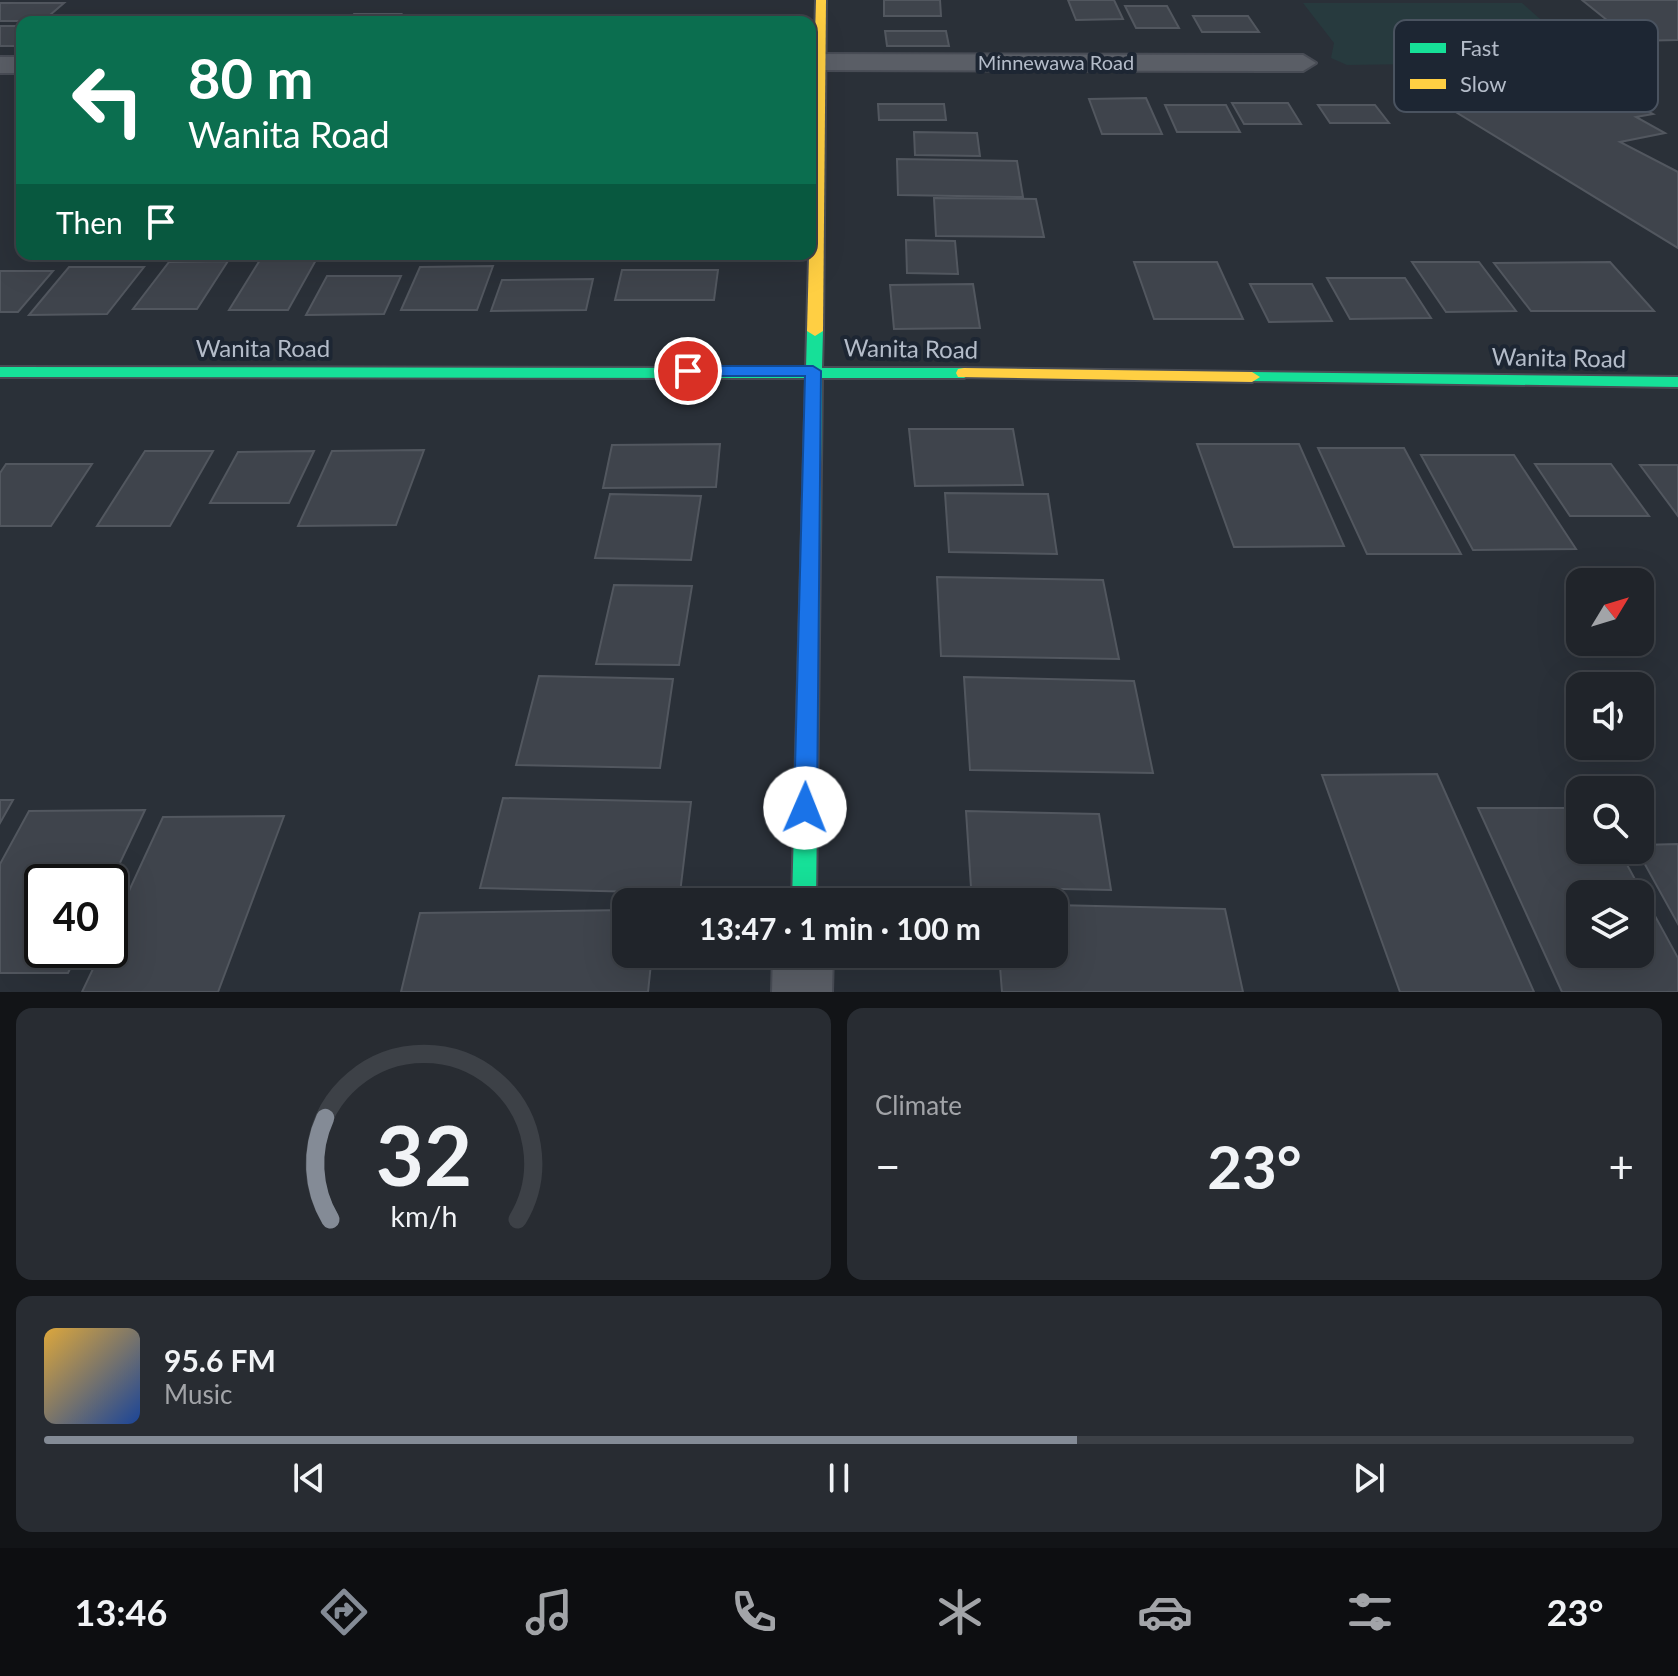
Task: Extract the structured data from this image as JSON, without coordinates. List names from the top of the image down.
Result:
{
  "streets": {
    "street": ["Minnewawa Road", "Wanita Road"]
  },
  "legend": ["Fast", "Slow"],
  "north": "top right",
  "page": {
    "turn": ["80 m", "Wanita Road"],
    "then": "Then",
    "limit": "40",
    "trip": "13:47 · 1 min · 100 m",
    "tile": "Climate",
    "heat": ["−", "23°", "+"],
    "song": ["95.6 FM", "Music"],
    "tabs": ["13:46", "23°"],
    "gauge": ["32", "km/h"]
  }
}
